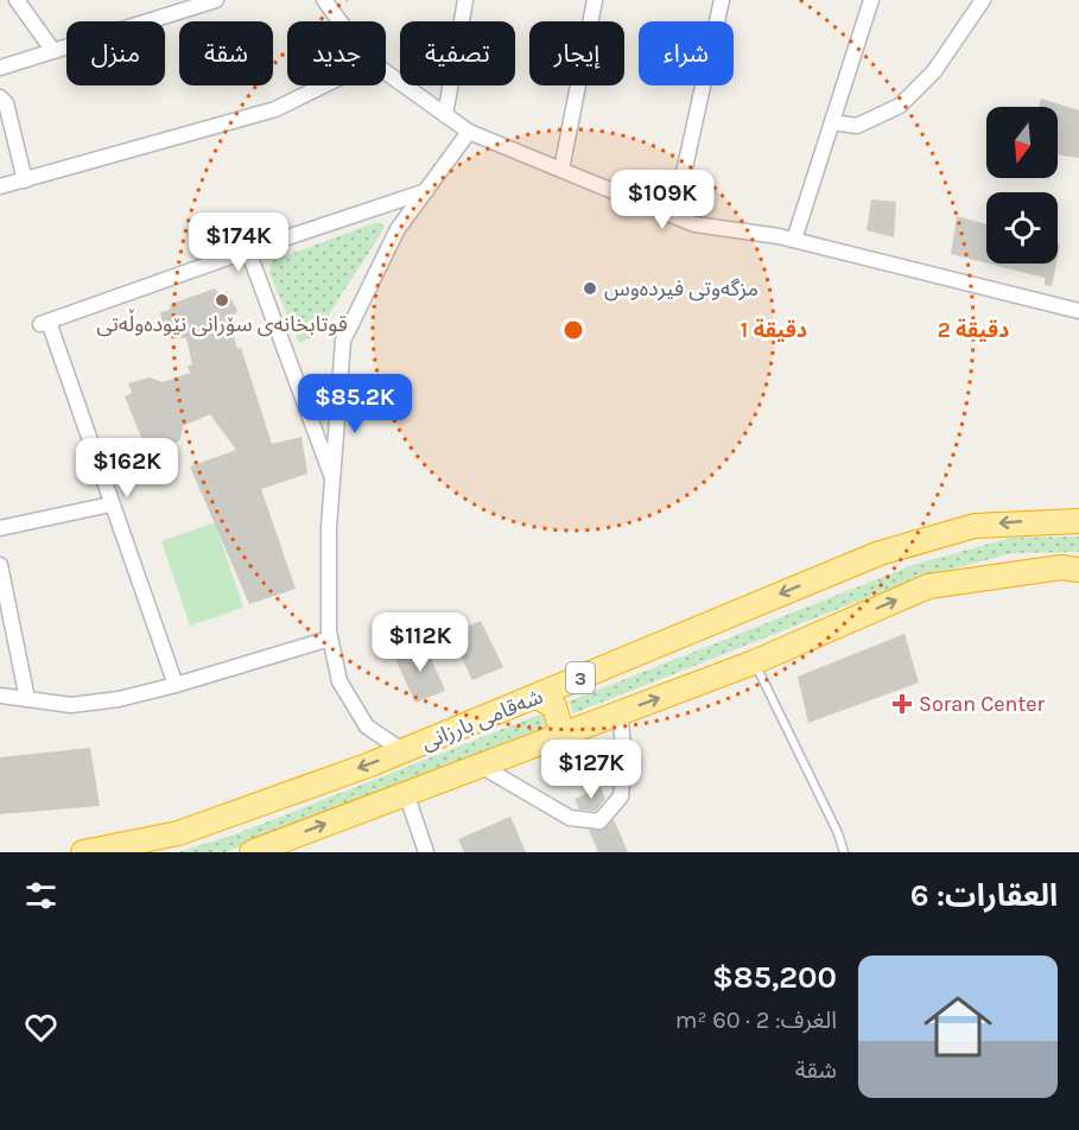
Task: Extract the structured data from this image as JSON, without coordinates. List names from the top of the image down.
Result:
{
  "streets": {
    "highway": ["3", "شەقامی بارزانی"]
  },
  "places": {
    "other": ["مزگەوتی فیردەوس", "قوتابخانەی سۆرانی نێودەوڵەتی"],
    "health": ["Soran Center"]
  },
  "north": "bottom",
  "page": {
    "chip": [
      "شراء",
      "إيجار",
      "تصفية",
      "جديد",
      "شقة",
      "منزل"
    ],
    "price": [
      "$109K",
      "$174K",
      "$85.2K",
      "$162K",
      "$112K",
      "$127K"
    ],
    "heading": "العقارات: 6",
    "list": [
      {
        "name": "$85,200",
        "note": "الغرف: 2 · 60 m² · شقة"
      }
    ]
  },
  "rings": ["1 دقيقة", "2 دقيقة"]
}
